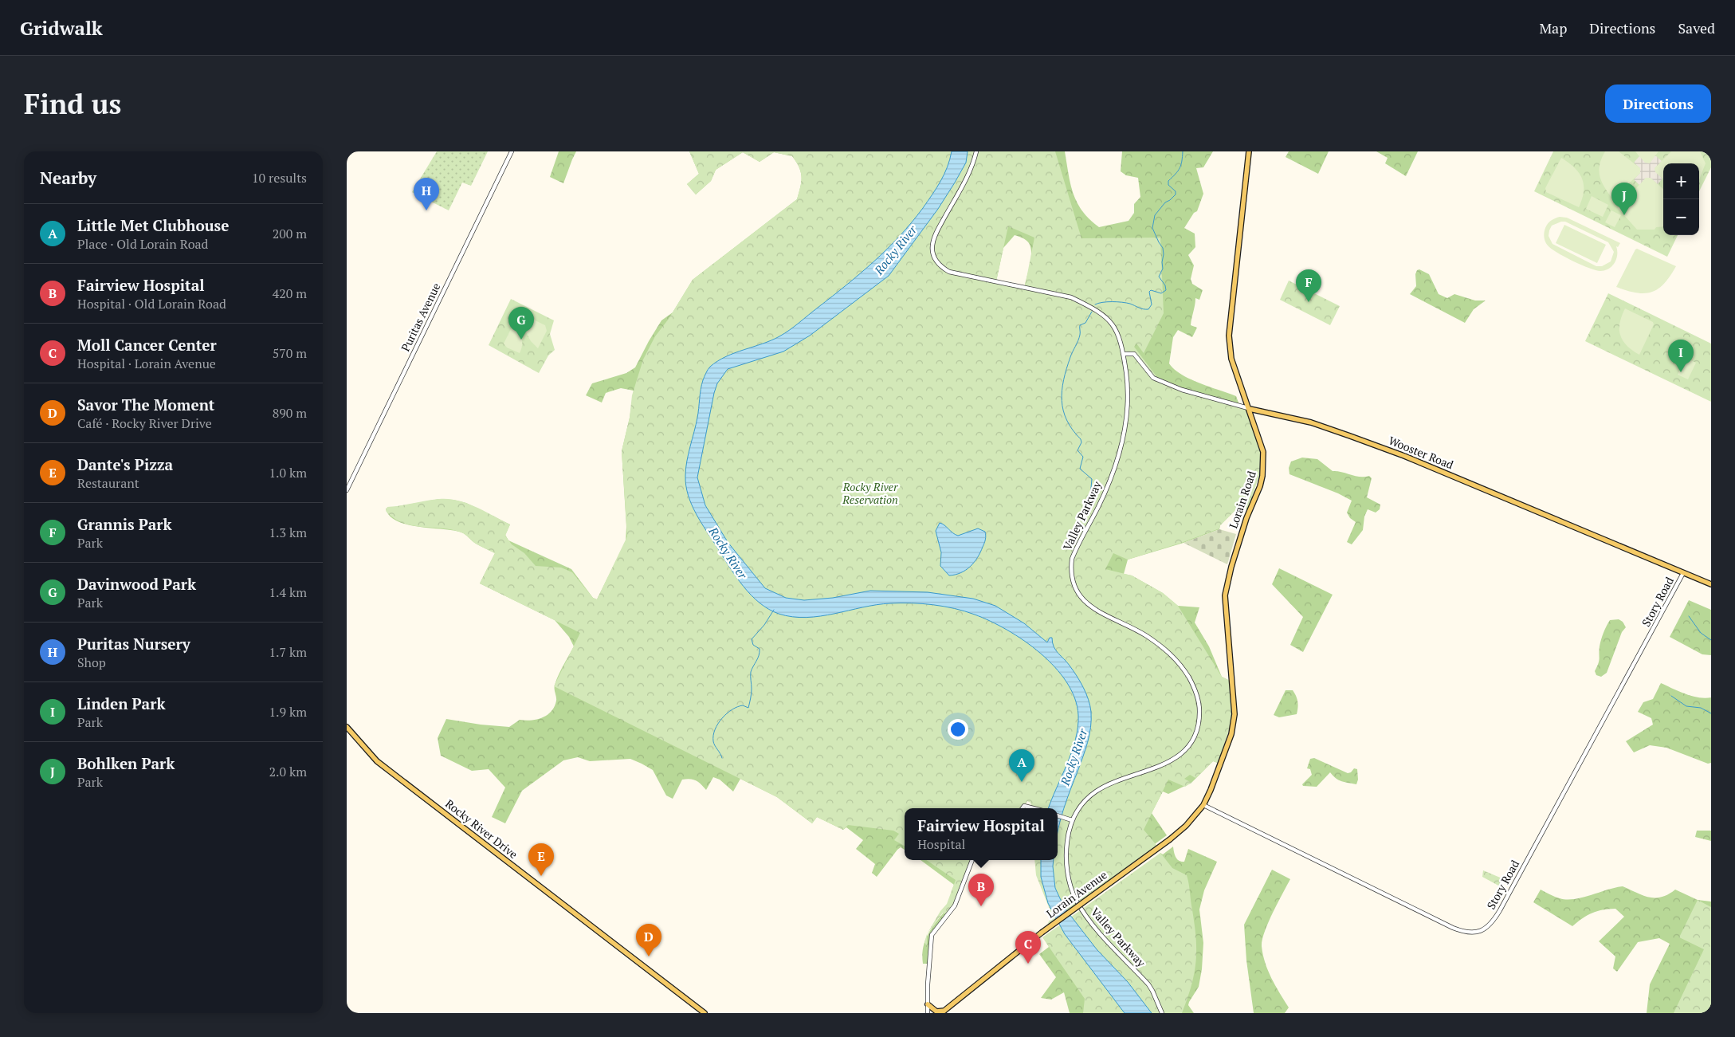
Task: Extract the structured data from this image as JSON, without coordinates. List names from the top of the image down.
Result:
{
  "streets": {
    "main road": [
      "Wooster Road",
      "Lorain Road",
      "Rocky River Drive",
      "Lorain Avenue"
    ],
    "street": ["Puritas Avenue", "Valley Parkway", "Story Road"]
  },
  "crossings": [
    ["Wooster Road", "Lorain Road"],
    ["Wooster Road", "Valley Parkway"],
    ["Wooster Road", "Story Road"],
    ["Lorain Road", "Story Road"],
    ["Lorain Road", "Lorain Avenue"]
  ],
  "water": ["Rocky River"],
  "parks": ["Rocky River Reservation"],
  "page": {
    "header": "Gridwalk",
    "nav": ["Map", "Directions", "Saved"],
    "buttons": "Directions",
    "title": "Find us",
    "heading": ["Nearby", "10 results"],
    "map_buttons": ["+", "−"],
    "pins": [
      "H",
      "J",
      "F",
      "G",
      "I",
      "A",
      "E",
      "B",
      "D",
      "C"
    ],
    "list": [
      {
        "mark": "A",
        "name": "Little Met Clubhouse",
        "note": "Place · Old Lorain Road",
        "value": "200 m"
      },
      {
        "mark": "B",
        "name": "Fairview Hospital",
        "note": "Hospital · Old Lorain Road",
        "value": "420 m"
      },
      {
        "mark": "C",
        "name": "Moll Cancer Center",
        "note": "Hospital · Lorain Avenue",
        "value": "570 m"
      },
      {
        "mark": "D",
        "name": "Savor The Moment",
        "note": "Café · Rocky River Drive",
        "value": "890 m"
      },
      {
        "mark": "E",
        "name": "Dante's Pizza",
        "note": "Restaurant",
        "value": "1.0 km"
      },
      {
        "mark": "F",
        "name": "Grannis Park",
        "note": "Park",
        "value": "1.3 km"
      },
      {
        "mark": "G",
        "name": "Davinwood Park",
        "note": "Park",
        "value": "1.4 km"
      },
      {
        "mark": "H",
        "name": "Puritas Nursery",
        "note": "Shop",
        "value": "1.7 km"
      },
      {
        "mark": "I",
        "name": "Linden Park",
        "note": "Park",
        "value": "1.9 km"
      },
      {
        "mark": "J",
        "name": "Bohlken Park",
        "note": "Park",
        "value": "2.0 km"
      }
    ],
    "popup": ["Fairview Hospital", "Hospital"]
  }
}
